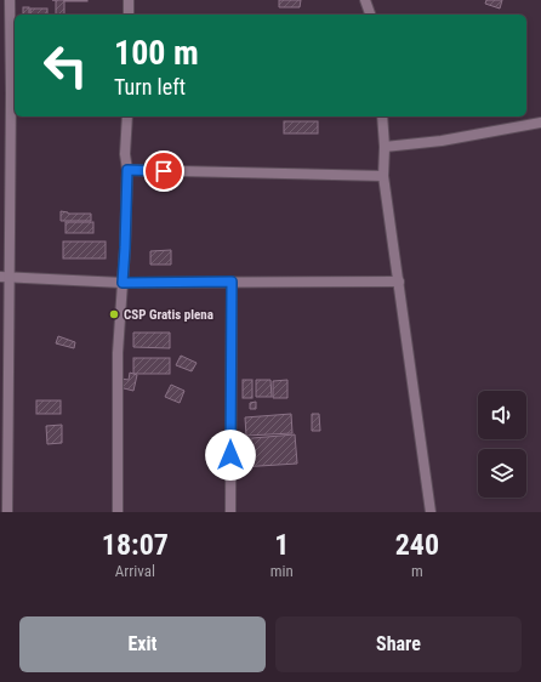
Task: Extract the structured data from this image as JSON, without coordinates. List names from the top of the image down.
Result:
{
  "places": ["CSP Gratis plena"],
  "page": {
    "turn": ["100 m", "Turn left"],
    "eta": [
      "18:07",
      "Arrival",
      "1",
      "min",
      "240",
      "m"
    ],
    "buttons": ["Exit", "Share"]
  }
}
